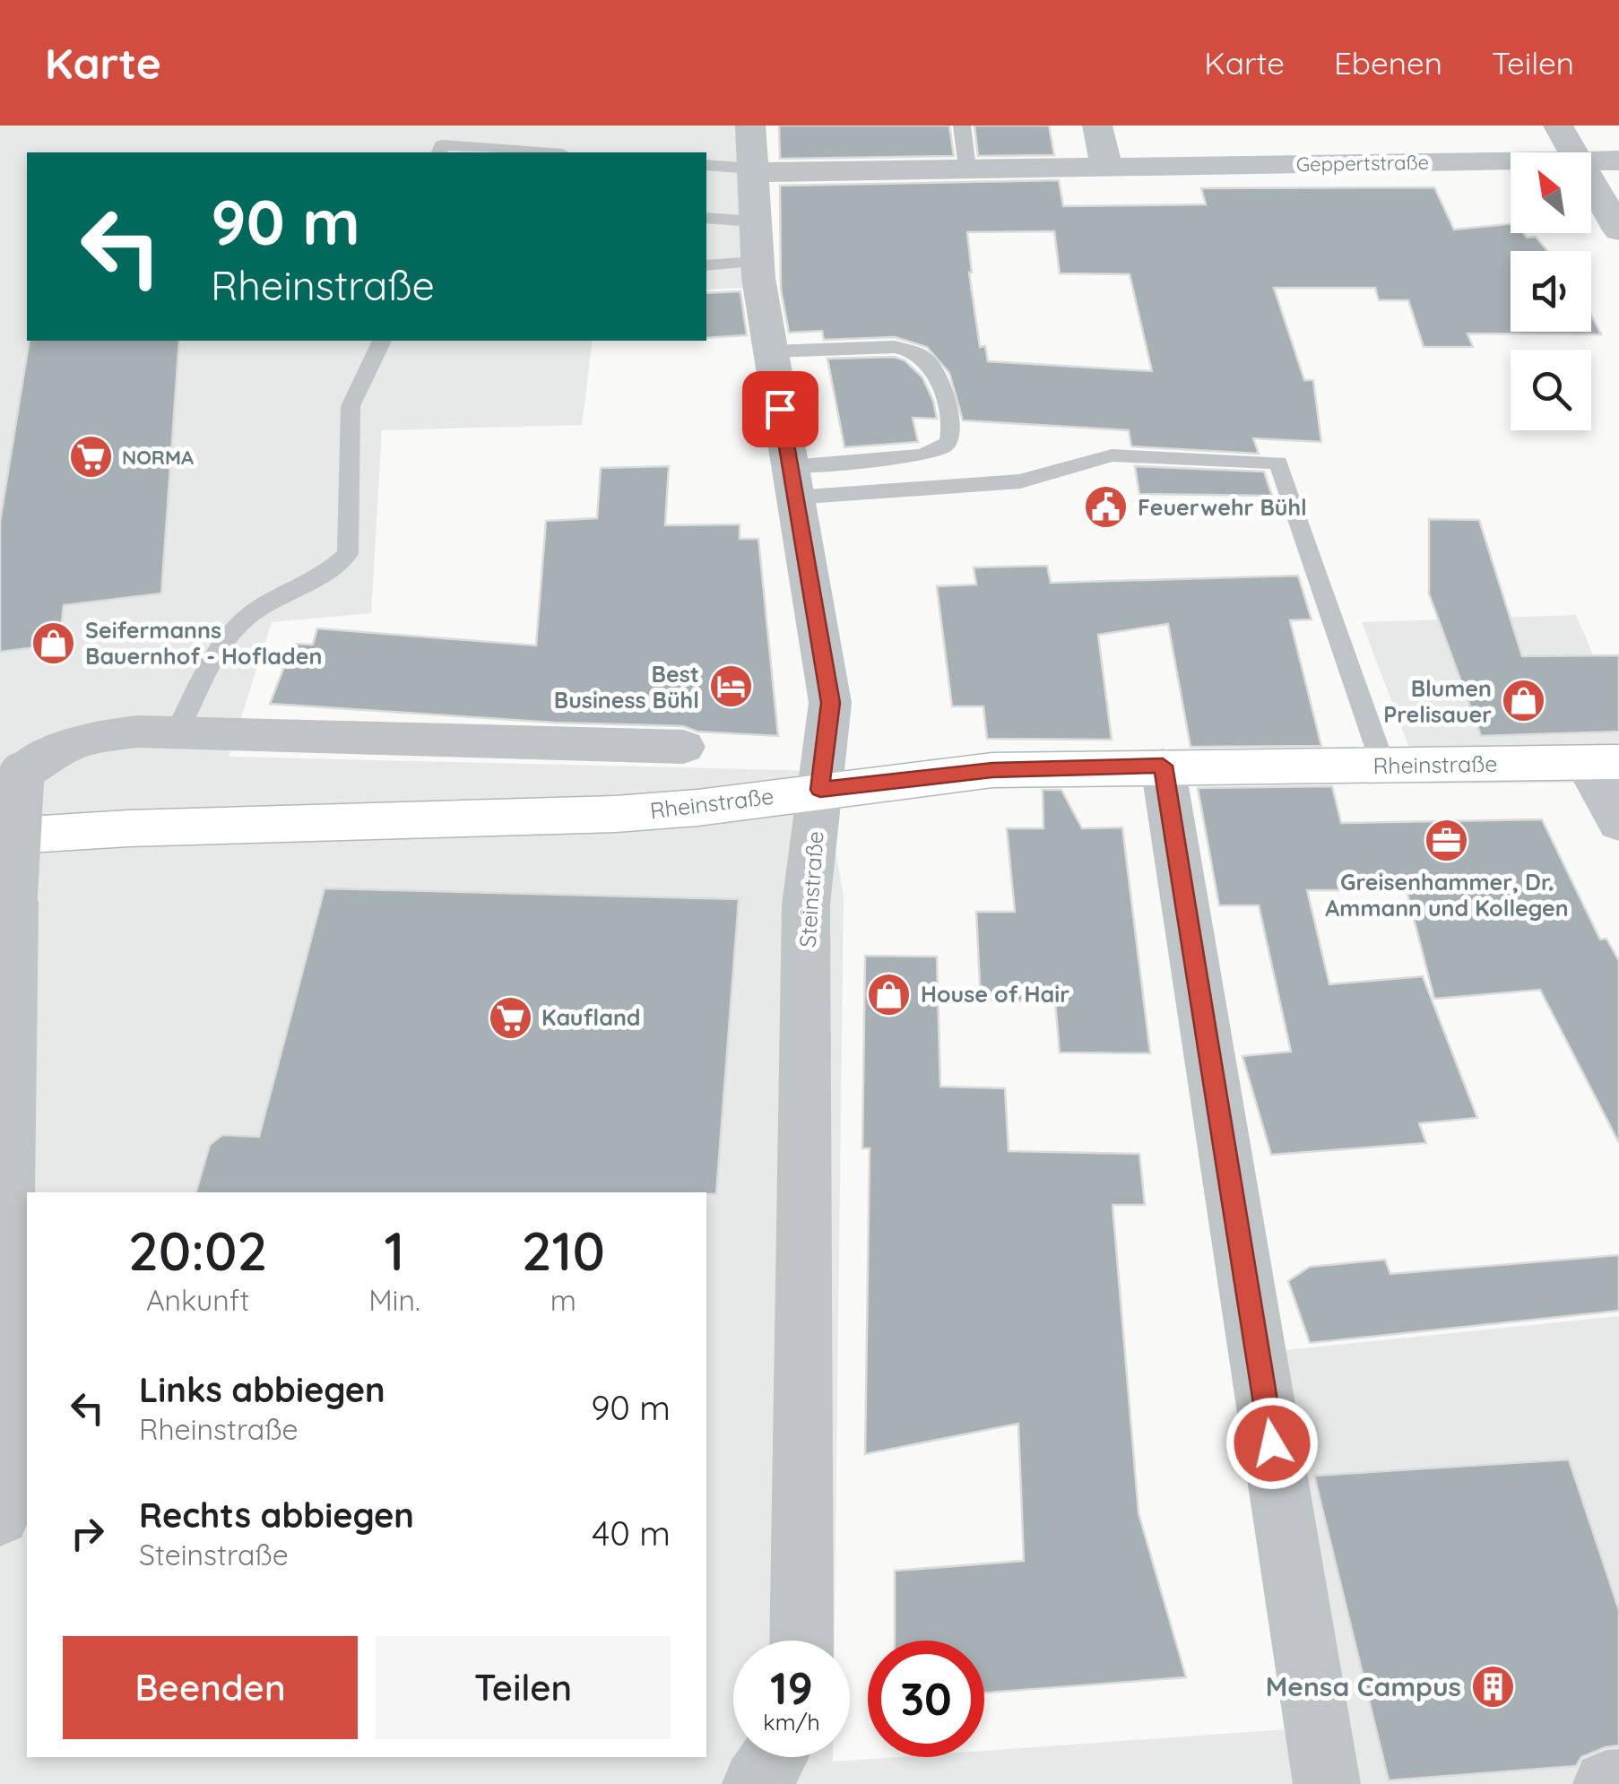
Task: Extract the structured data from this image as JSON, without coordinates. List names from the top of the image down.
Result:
{
  "streets": {
    "street": ["Geppertstraße", "Rheinstraße", "Steinstraße"]
  },
  "crossings": [
    ["Geppertstraße", "Steinstraße"],
    ["Rheinstraße", "Steinstraße"]
  ],
  "places": {
    "supermarket": ["NORMA", "Kaufland"],
    "public building": ["Feuerwehr Bühl"],
    "shop": ["Seifermanns Bauernhof - Hofladen", "Blumen Prelisauer", "House of Hair"],
    "hotel": ["Best Business Bühl"],
    "office": ["Greisenhammer, Dr. Ammann und Kollegen"],
    "building": ["Mensa Campus"]
  },
  "north": "top left",
  "page": {
    "header": "Karte",
    "nav": ["Karte", "Ebenen", "Teilen"],
    "turn": ["90 m", "Rheinstraße"],
    "eta": [
      "20:02",
      "Ankunft",
      "1",
      "Min.",
      "210",
      "m"
    ],
    "list": [
      {
        "name": "Links abbiegen",
        "note": "Rheinstraße",
        "value": "90 m"
      },
      {
        "name": "Rechts abbiegen",
        "note": "Steinstraße",
        "value": "40 m"
      }
    ],
    "buttons": ["Beenden", "Teilen"],
    "speed": "19 km/h",
    "limit": "30"
  }
}
